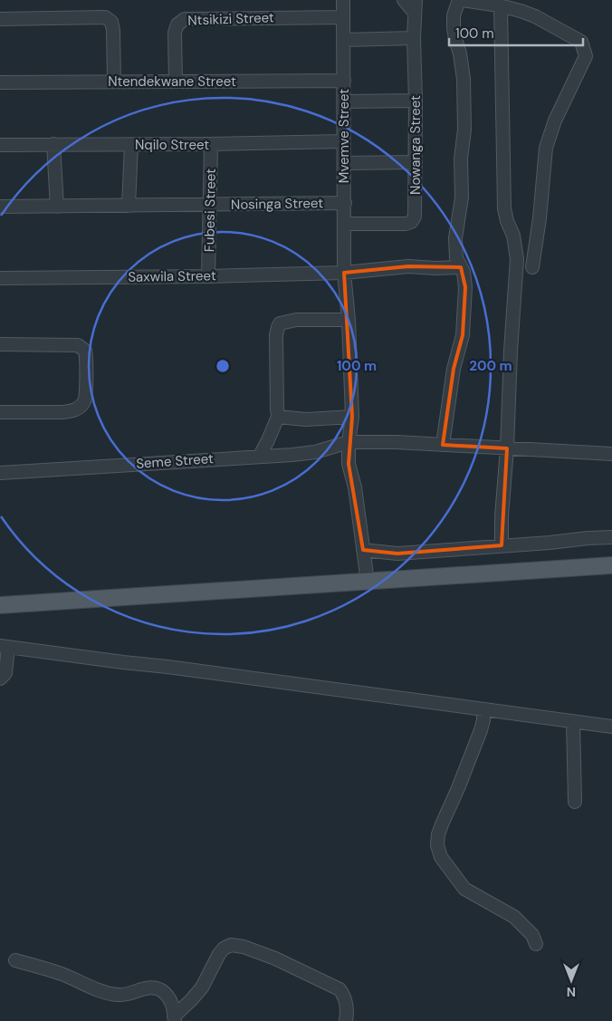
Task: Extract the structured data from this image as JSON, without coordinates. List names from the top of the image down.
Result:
{
  "streets": {
    "street": [
      "Ntsikizi Street",
      "Ntendekwane Street",
      "Mvemve Street",
      "Nqilo Street",
      "Nowanga Street",
      "Nosinga Street",
      "Fubesi Street",
      "Saxwila Street",
      "Seme Street"
    ]
  },
  "crossings": [
    ["Ntsikizi Street", "Ntendekwane Street"],
    ["Ntsikizi Street", "Mvemve Street"],
    ["Ntendekwane Street", "Mvemve Street"],
    ["Mvemve Street", "Nqilo Street"],
    ["Mvemve Street", "Nowanga Street"],
    ["Mvemve Street", "Nosinga Street"],
    ["Mvemve Street", "Saxwila Street"],
    ["Nqilo Street", "Fubesi Street"],
    ["Nosinga Street", "Fubesi Street"],
    ["Fubesi Street", "Saxwila Street"]
  ],
  "scale_bar": "100 m",
  "north": "bottom",
  "rings": ["100 m", "200 m"]
}
